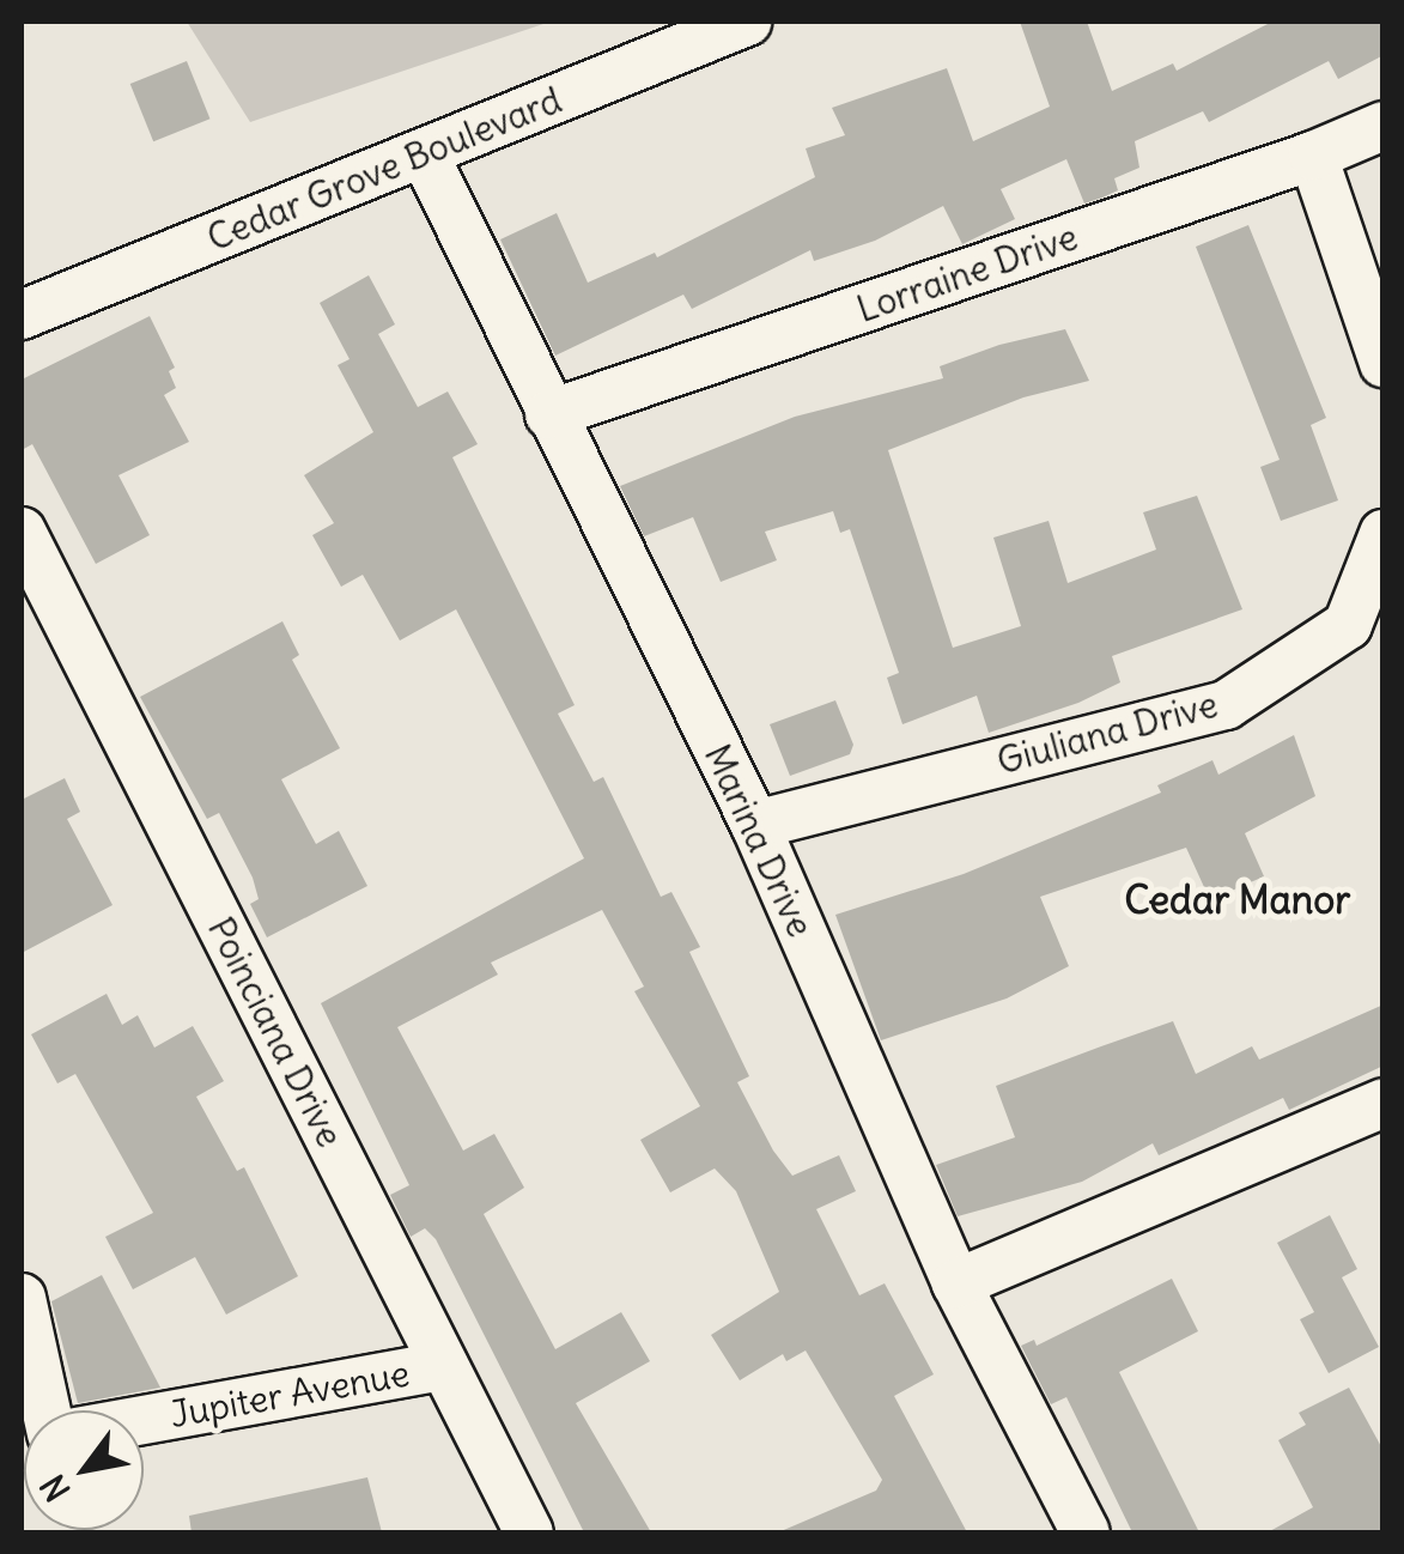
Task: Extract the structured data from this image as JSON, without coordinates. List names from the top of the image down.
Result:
{
  "streets": {
    "street": [
      "Cedar Grove Boulevard",
      "Lorraine Drive",
      "Giuliana Drive",
      "Marina Drive",
      "Poinciana Drive",
      "Jupiter Avenue"
    ]
  },
  "crossings": [
    ["Cedar Grove Boulevard", "Marina Drive"],
    ["Lorraine Drive", "Marina Drive"],
    ["Giuliana Drive", "Marina Drive"],
    ["Poinciana Drive", "Jupiter Avenue"]
  ],
  "districts": ["Cedar Manor"],
  "north": "bottom left"
}
